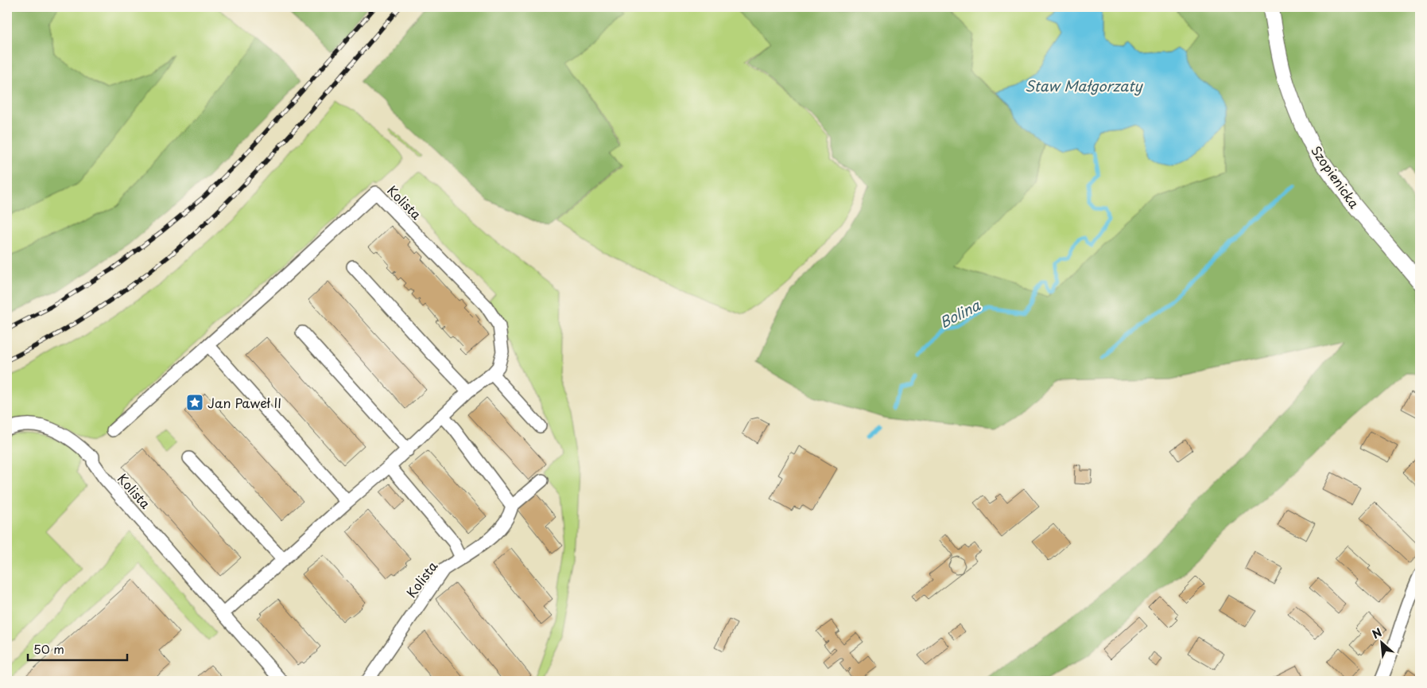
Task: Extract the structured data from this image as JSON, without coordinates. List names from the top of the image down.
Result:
{
  "streets": {
    "street": ["Szopienicka", "Kolista"]
  },
  "water": ["Staw Małgorzaty", "Bolina"],
  "places": {
    "place": ["Jan Paweł II"]
  },
  "scale_bar": "50 m",
  "north": "top left"
}
